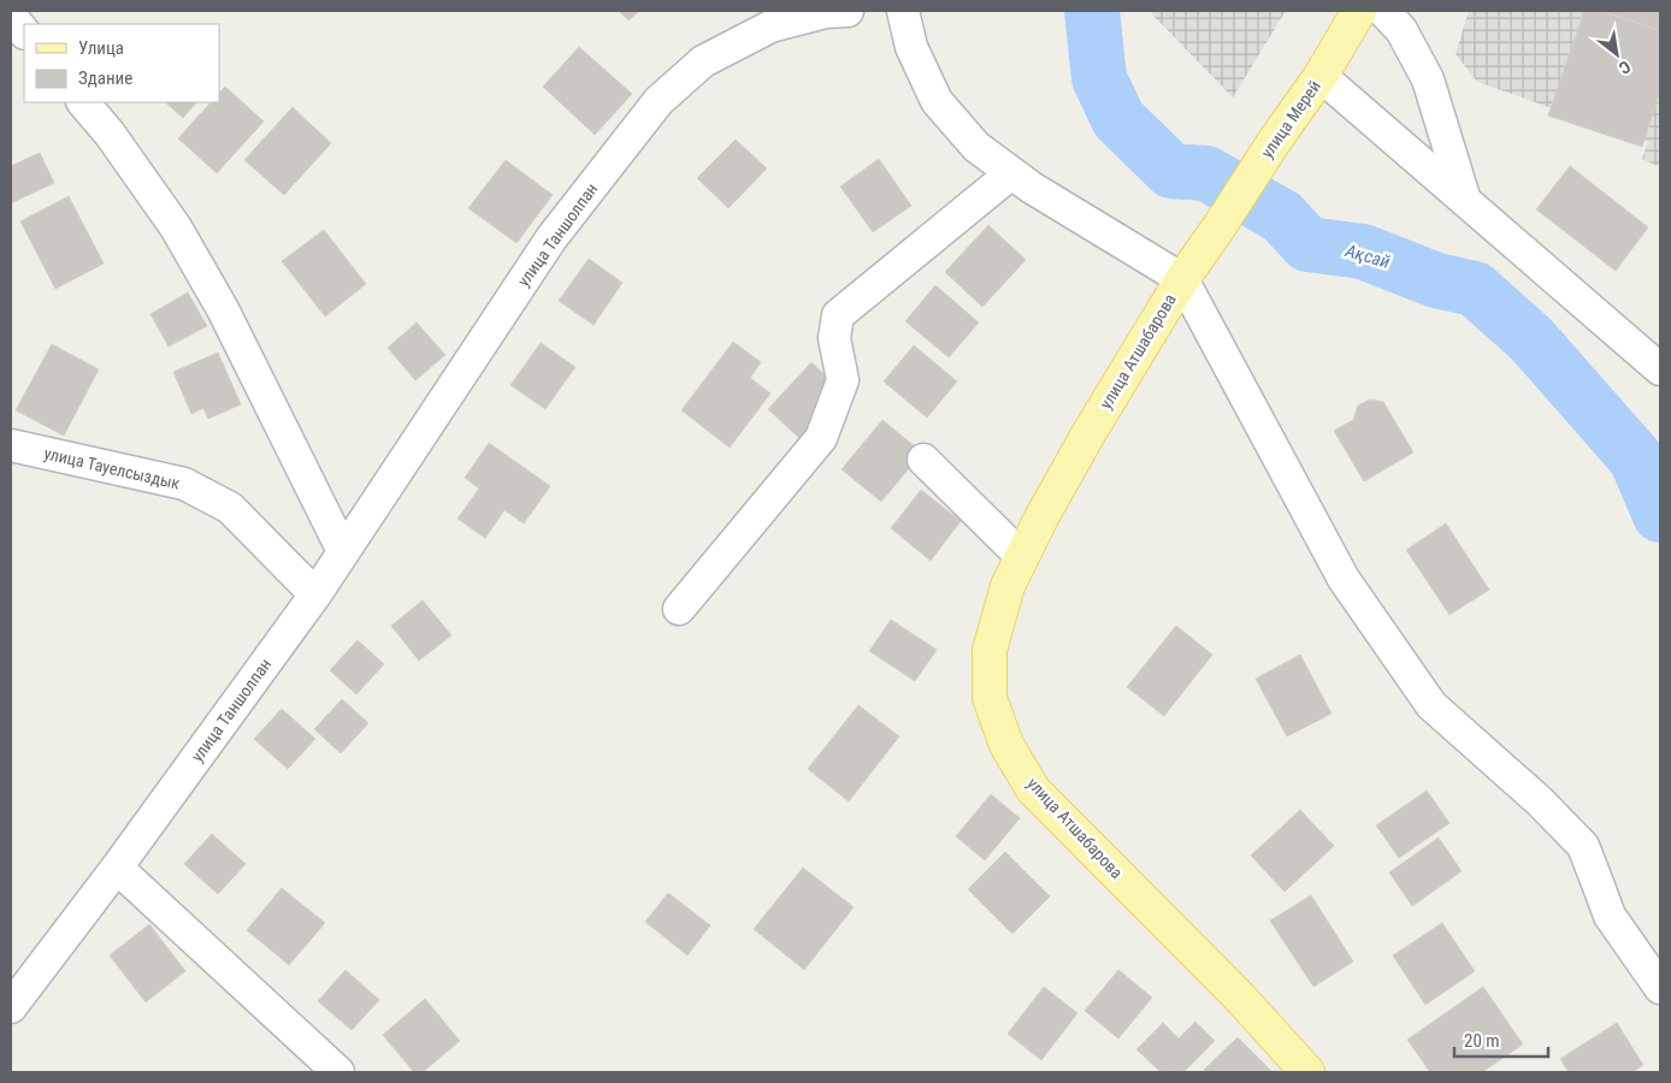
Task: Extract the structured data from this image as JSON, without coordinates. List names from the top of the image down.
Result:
{
  "streets": {
    "main road": ["улица Мерей", "улица Атшабарова"],
    "street": ["улица Таншолпан", "улица Тауелсыздык"]
  },
  "crossings": [
    ["улица Мерей", "улица Атшабарова"],
    ["улица Таншолпан", "улица Тауелсыздык"]
  ],
  "water": ["Ақсай"],
  "legend": ["Улица", "Здание"],
  "scale_bar": "20 m",
  "north": "bottom right"
}
